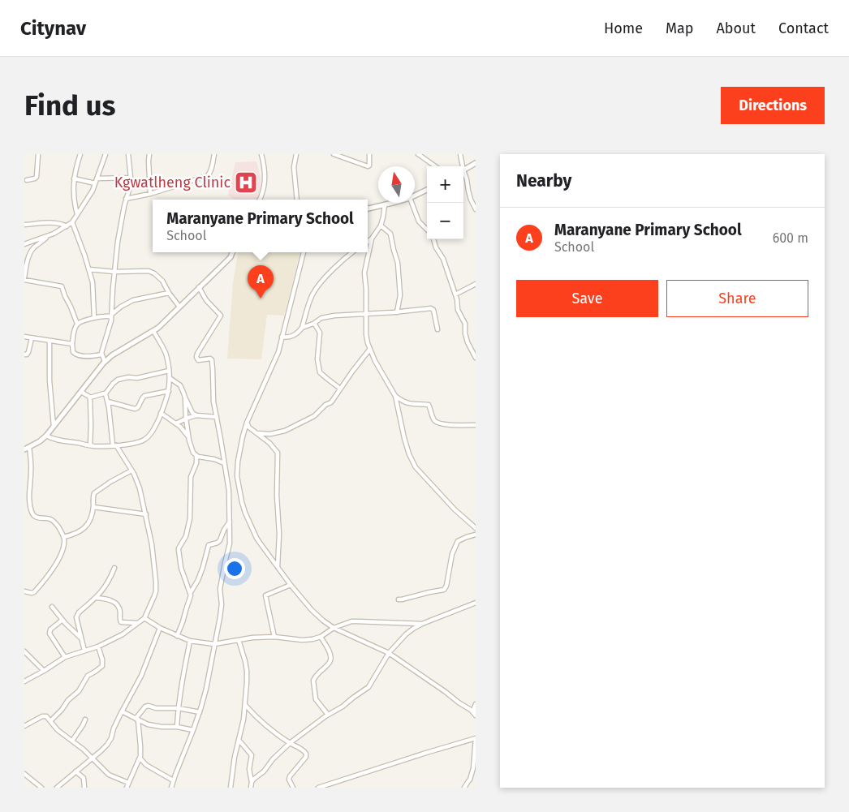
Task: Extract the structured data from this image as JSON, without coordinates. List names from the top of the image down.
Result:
{
  "places": {
    "hospital": ["Kgwatlheng Clinic"]
  },
  "north": "top",
  "page": {
    "header": "Citynav",
    "nav": [
      "Home",
      "Map",
      "About",
      "Contact"
    ],
    "buttons": [
      "Directions",
      ["Save", "Share"]
    ],
    "title": "Find us",
    "heading": "Nearby",
    "map_buttons": ["+", "−"],
    "popup": ["Maranyane Primary School", "School"],
    "list": [
      {
        "mark": "A",
        "name": "Maranyane Primary School",
        "note": "School",
        "value": "600 m"
      }
    ],
    "pins": "A"
  }
}
